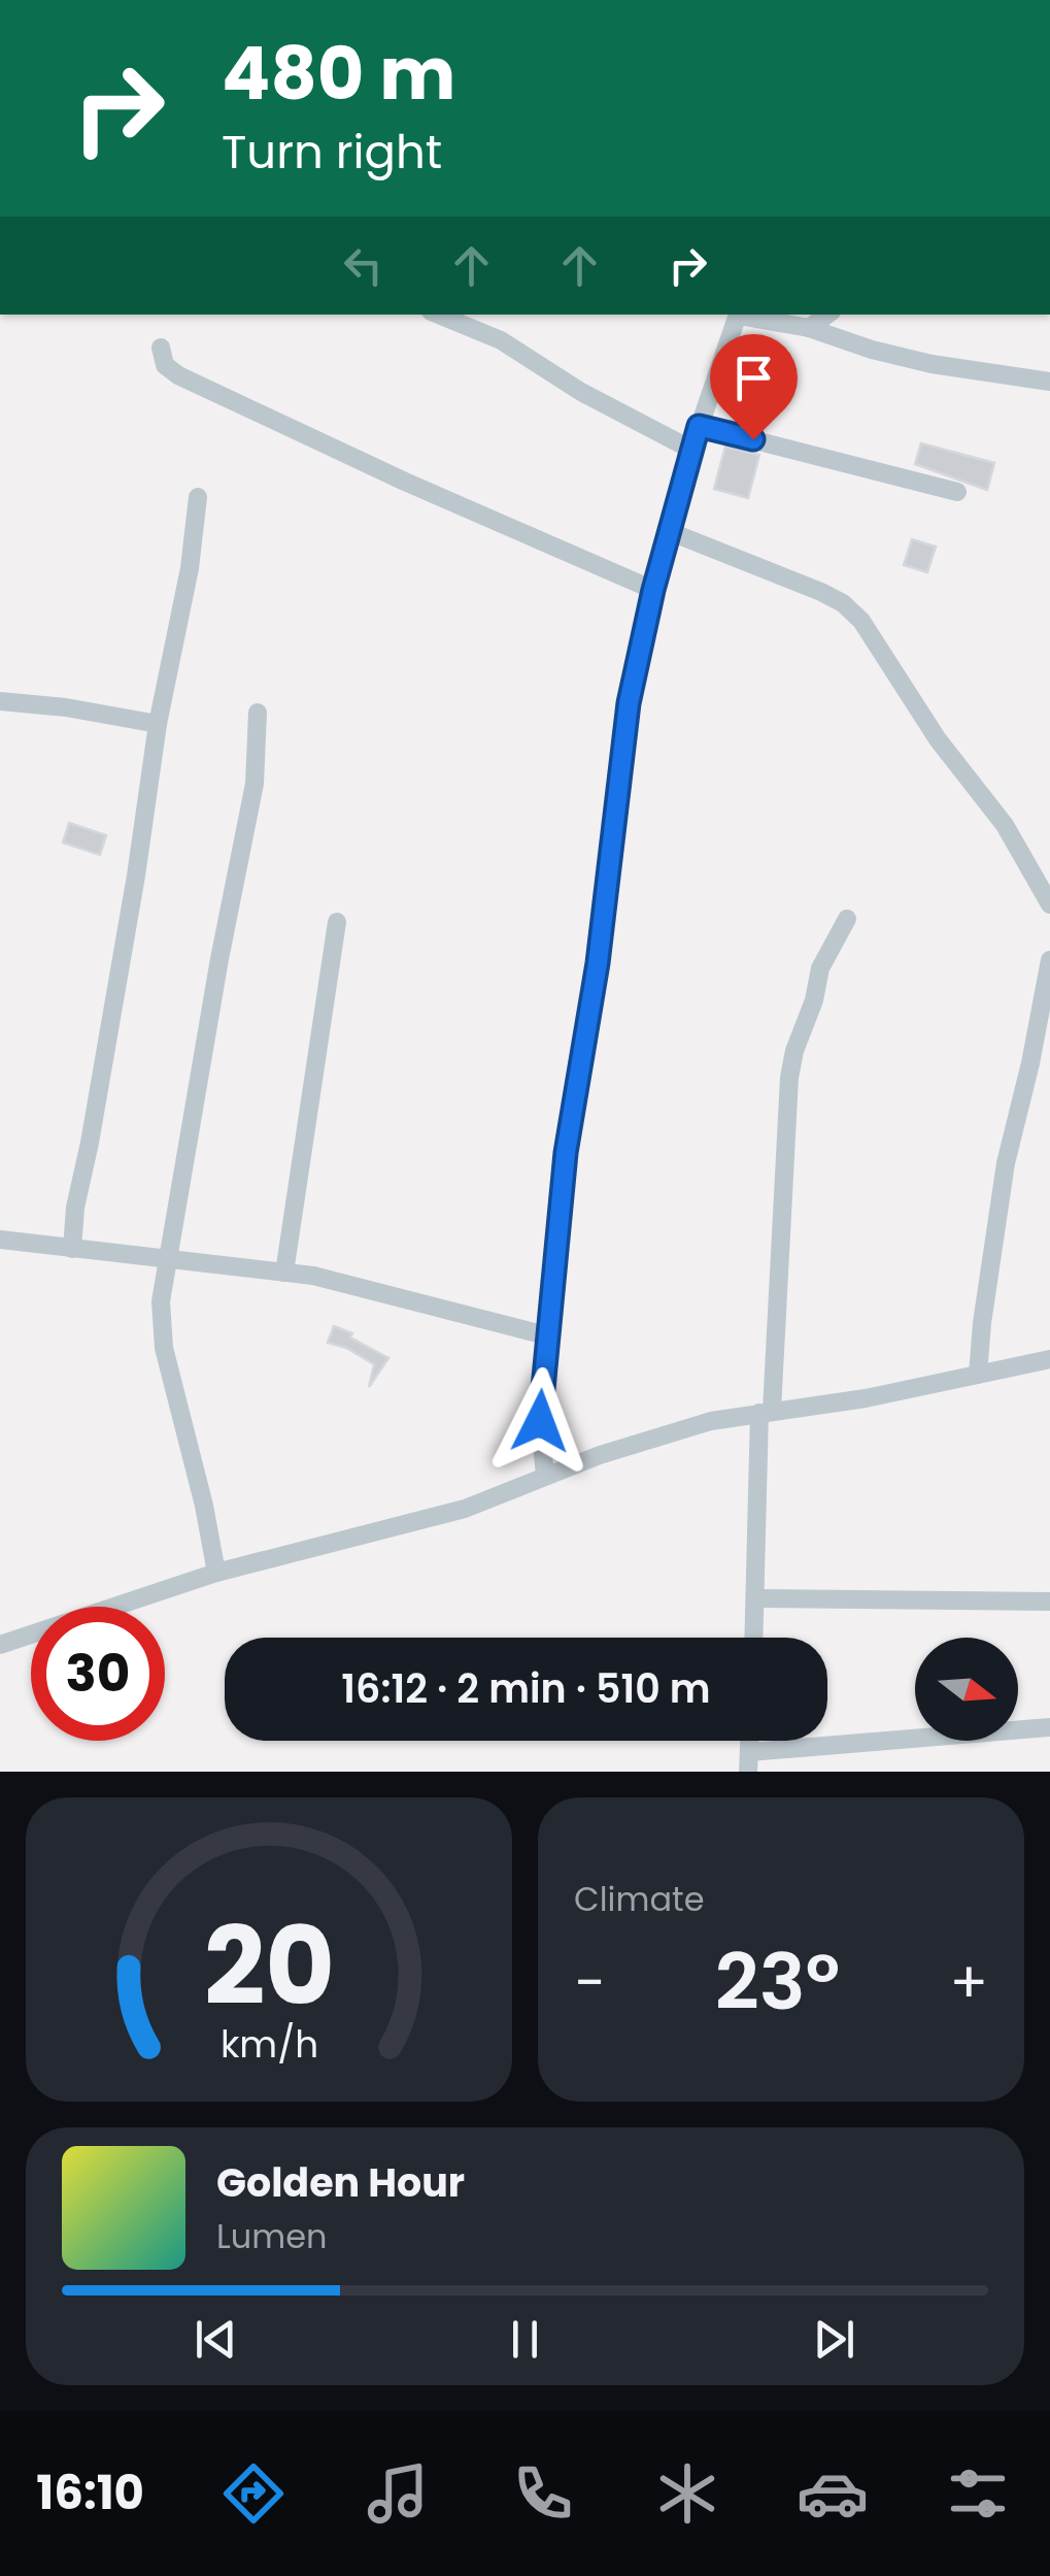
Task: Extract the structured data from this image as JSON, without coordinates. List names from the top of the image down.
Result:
{
  "north": "right",
  "page": {
    "turn": ["480 m", "Turn right"],
    "limit": "30",
    "trip": "16:12 · 2 min · 510 m",
    "tile": "Climate",
    "heat": ["−", "23°", "+"],
    "song": ["Golden Hour", "Lumen"],
    "tabs": "16:10",
    "gauge": ["20", "km/h"]
  }
}
